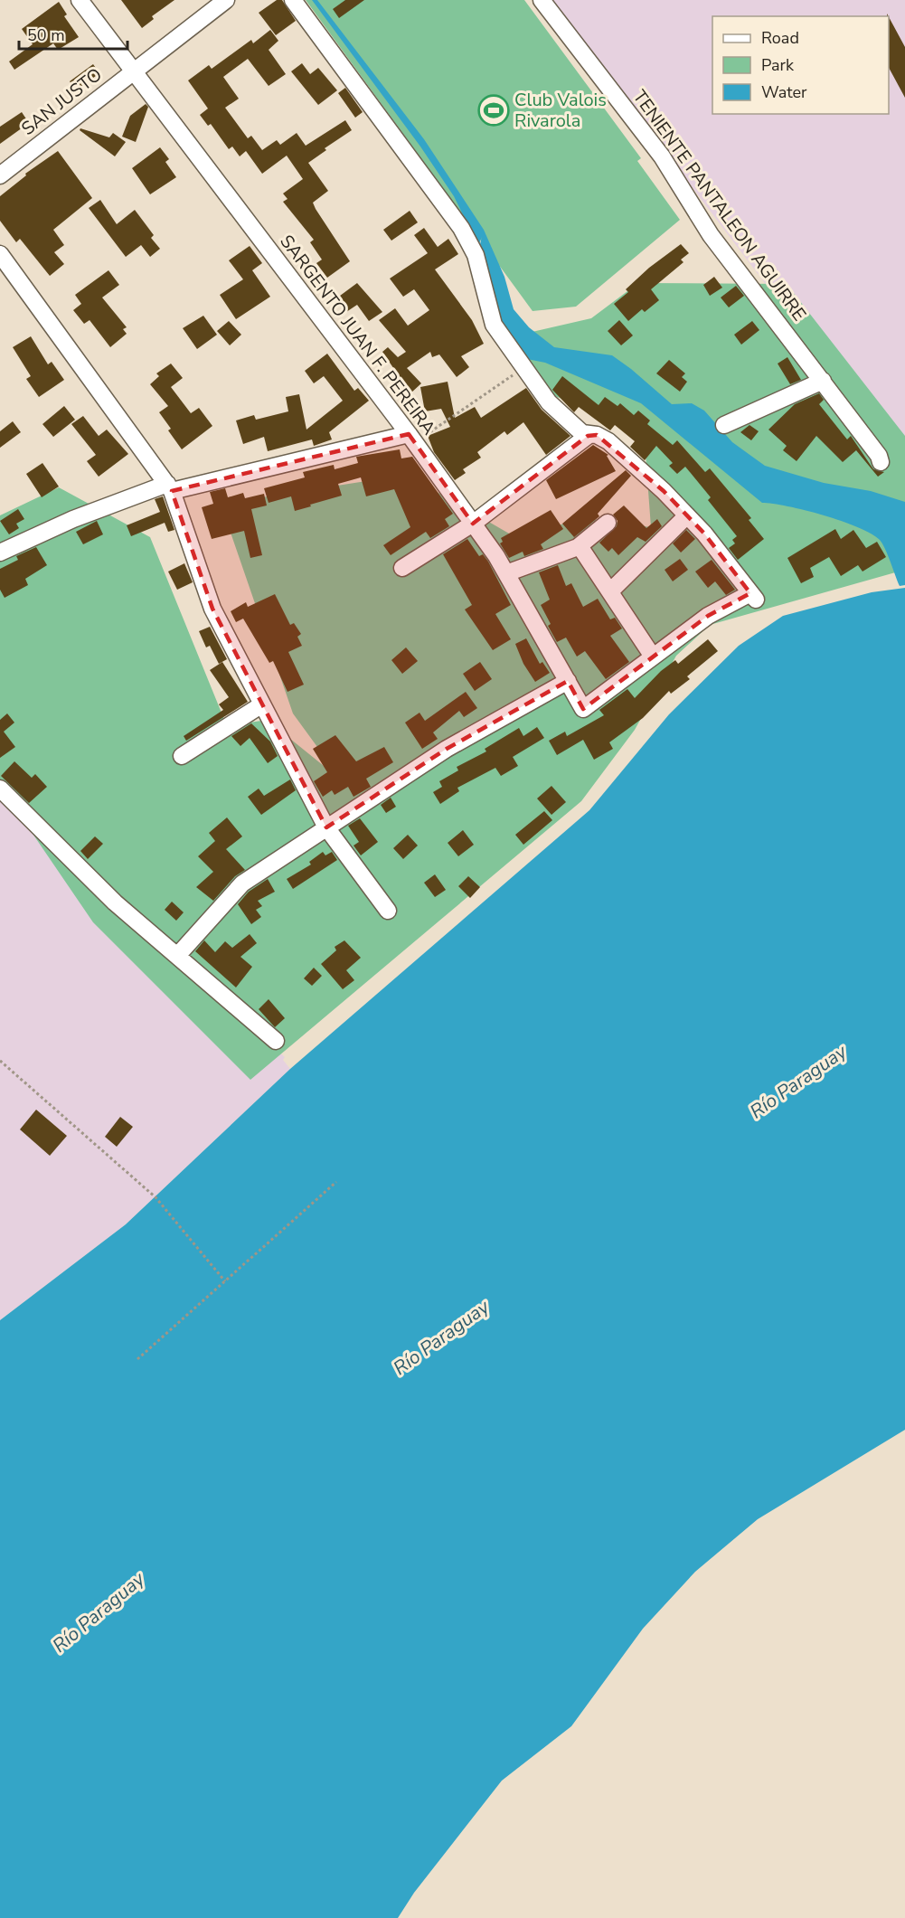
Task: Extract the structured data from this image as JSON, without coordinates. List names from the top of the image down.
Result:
{
  "streets": {
    "street": ["SAN JUSTO", "TENIENTE PANTALEON AGUIRRE", "SARGENTO JUAN F. PEREIRA"]
  },
  "crossings": [
    ["SAN JUSTO", "SARGENTO JUAN F. PEREIRA"]
  ],
  "water": ["Río Paraguay"],
  "places": {
    "sports": ["Club Valois Rivarola"]
  },
  "legend": ["Road", "Park", "Water"],
  "scale_bar": "50 m"
}
